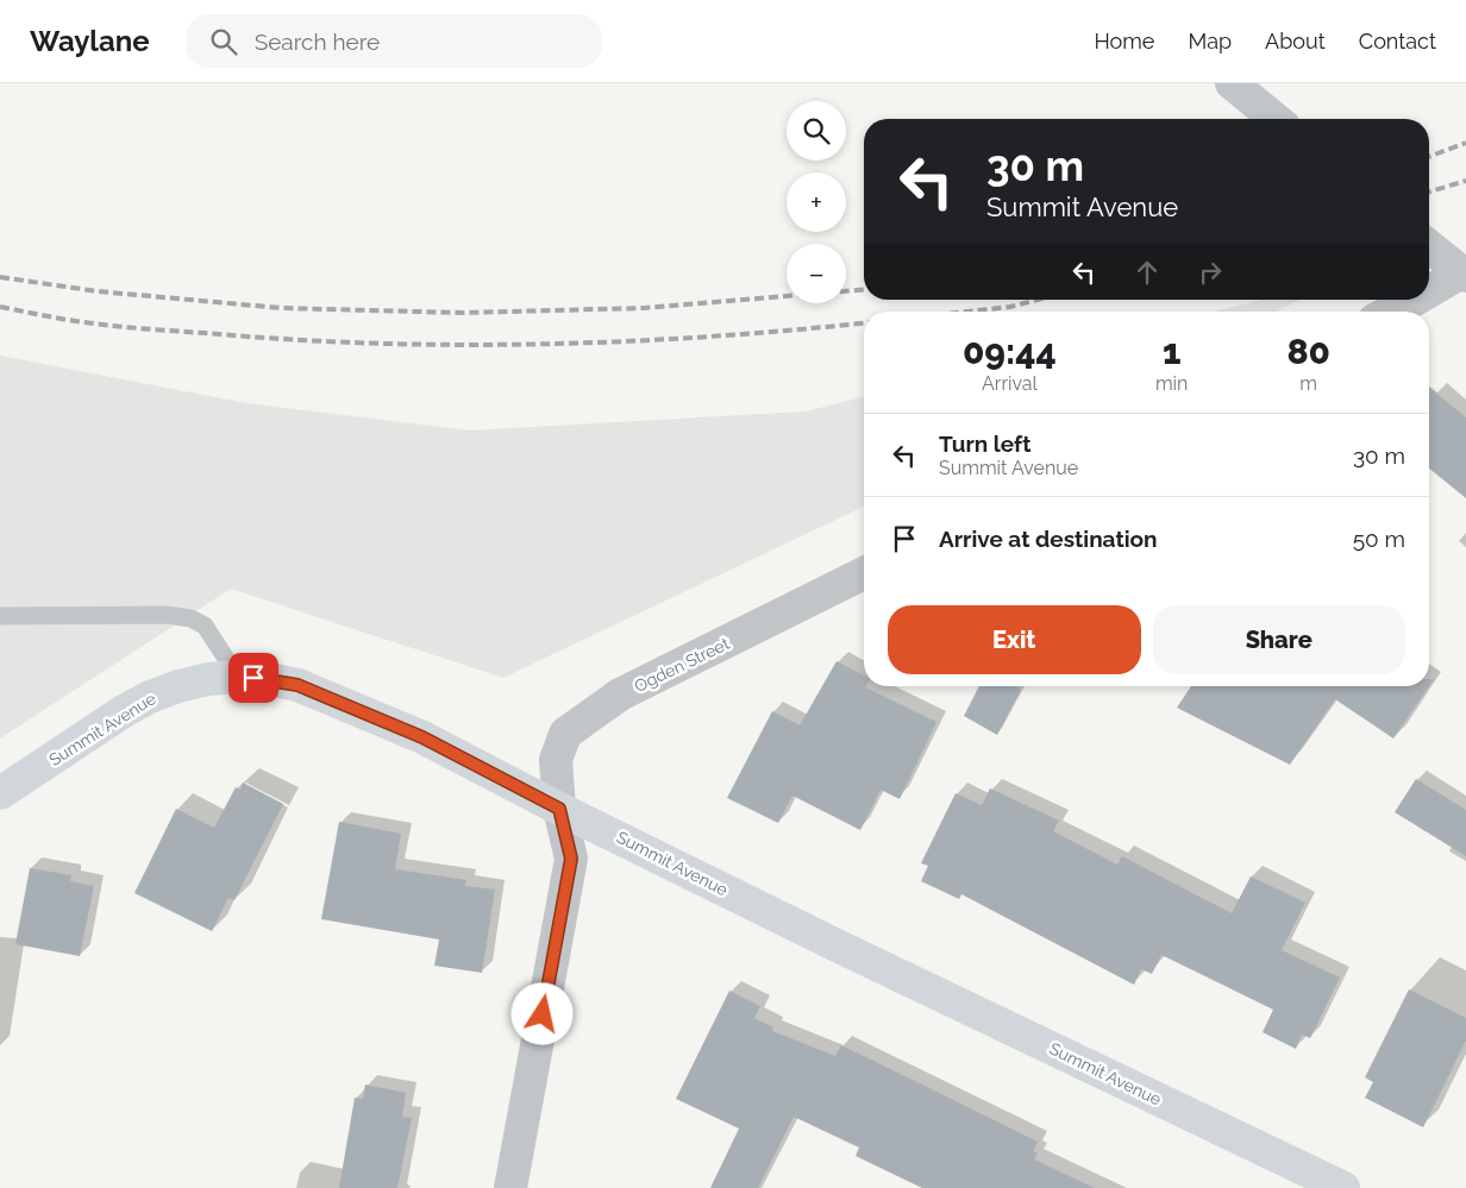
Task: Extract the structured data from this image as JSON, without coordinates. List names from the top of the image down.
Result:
{
  "streets": {
    "street": ["Ogden Street", "Summit Avenue"]
  },
  "crossings": [
    ["Ogden Street", "Summit Avenue"]
  ],
  "page": {
    "header": "Waylane",
    "search": "Search here",
    "nav": [
      "Home",
      "Map",
      "About",
      "Contact"
    ],
    "map_buttons": ["+", "−"],
    "turn": ["30 m", "Summit Avenue"],
    "eta": [
      "09:44",
      "Arrival",
      "1",
      "min",
      "80",
      "m"
    ],
    "list": [
      {
        "name": "Turn left",
        "note": "Summit Avenue",
        "value": "30 m"
      },
      {
        "name": "Arrive at destination",
        "value": "50 m"
      }
    ],
    "buttons": ["Exit", "Share"]
  }
}
